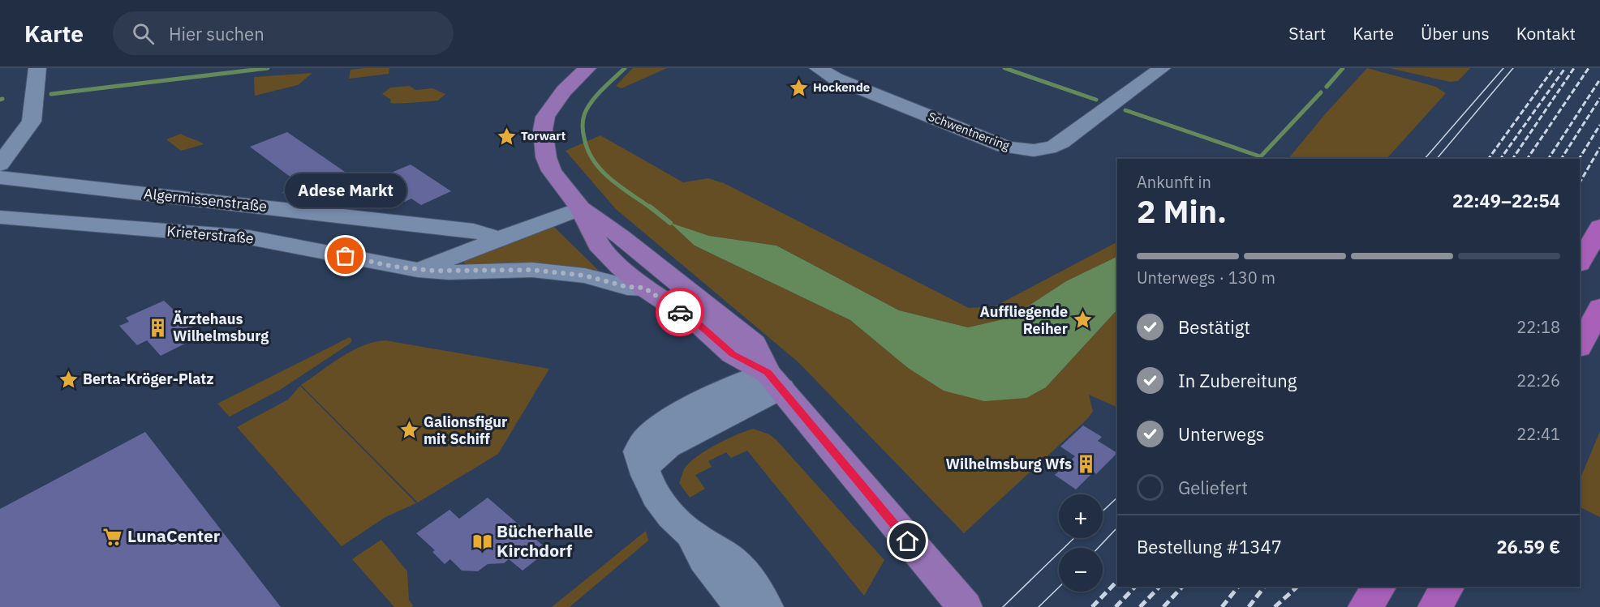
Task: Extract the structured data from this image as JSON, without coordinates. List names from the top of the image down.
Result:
{
  "streets": {
    "street": ["Schwentnerring", "Algermissenstraße", "Krieterstraße"]
  },
  "places": {
    "place": [
      "Hockende",
      "Torwart",
      "Auffliegende Reiher",
      "Berta-Kröger-Platz",
      "Galionsfigur mit Schiff"
    ],
    "other": ["Adese Markt"],
    "building": ["Ärztehaus Wilhelmsburg", "Wilhelmsburg Wfs"],
    "supermarket": ["LunaCenter"],
    "library": ["Bücherhalle Kirchdorf"]
  },
  "page": {
    "header": "Karte",
    "search": "Hier suchen",
    "nav": [
      "Start",
      "Karte",
      "Über uns",
      "Kontakt"
    ],
    "heading": ["2 Min.", "Ankunft in", "22:49–22:54"],
    "panel": ["Bestellung #1347", "26.59 €"],
    "bubble": "Adese Markt",
    "bar": "Unterwegs · 130 m",
    "list": [
      ["Bestätigt", "22:18"],
      ["In Zubereitung", "22:26"],
      ["Unterwegs", "22:41"],
      "Geliefert"
    ],
    "map_buttons": ["+", "−"]
  }
}
